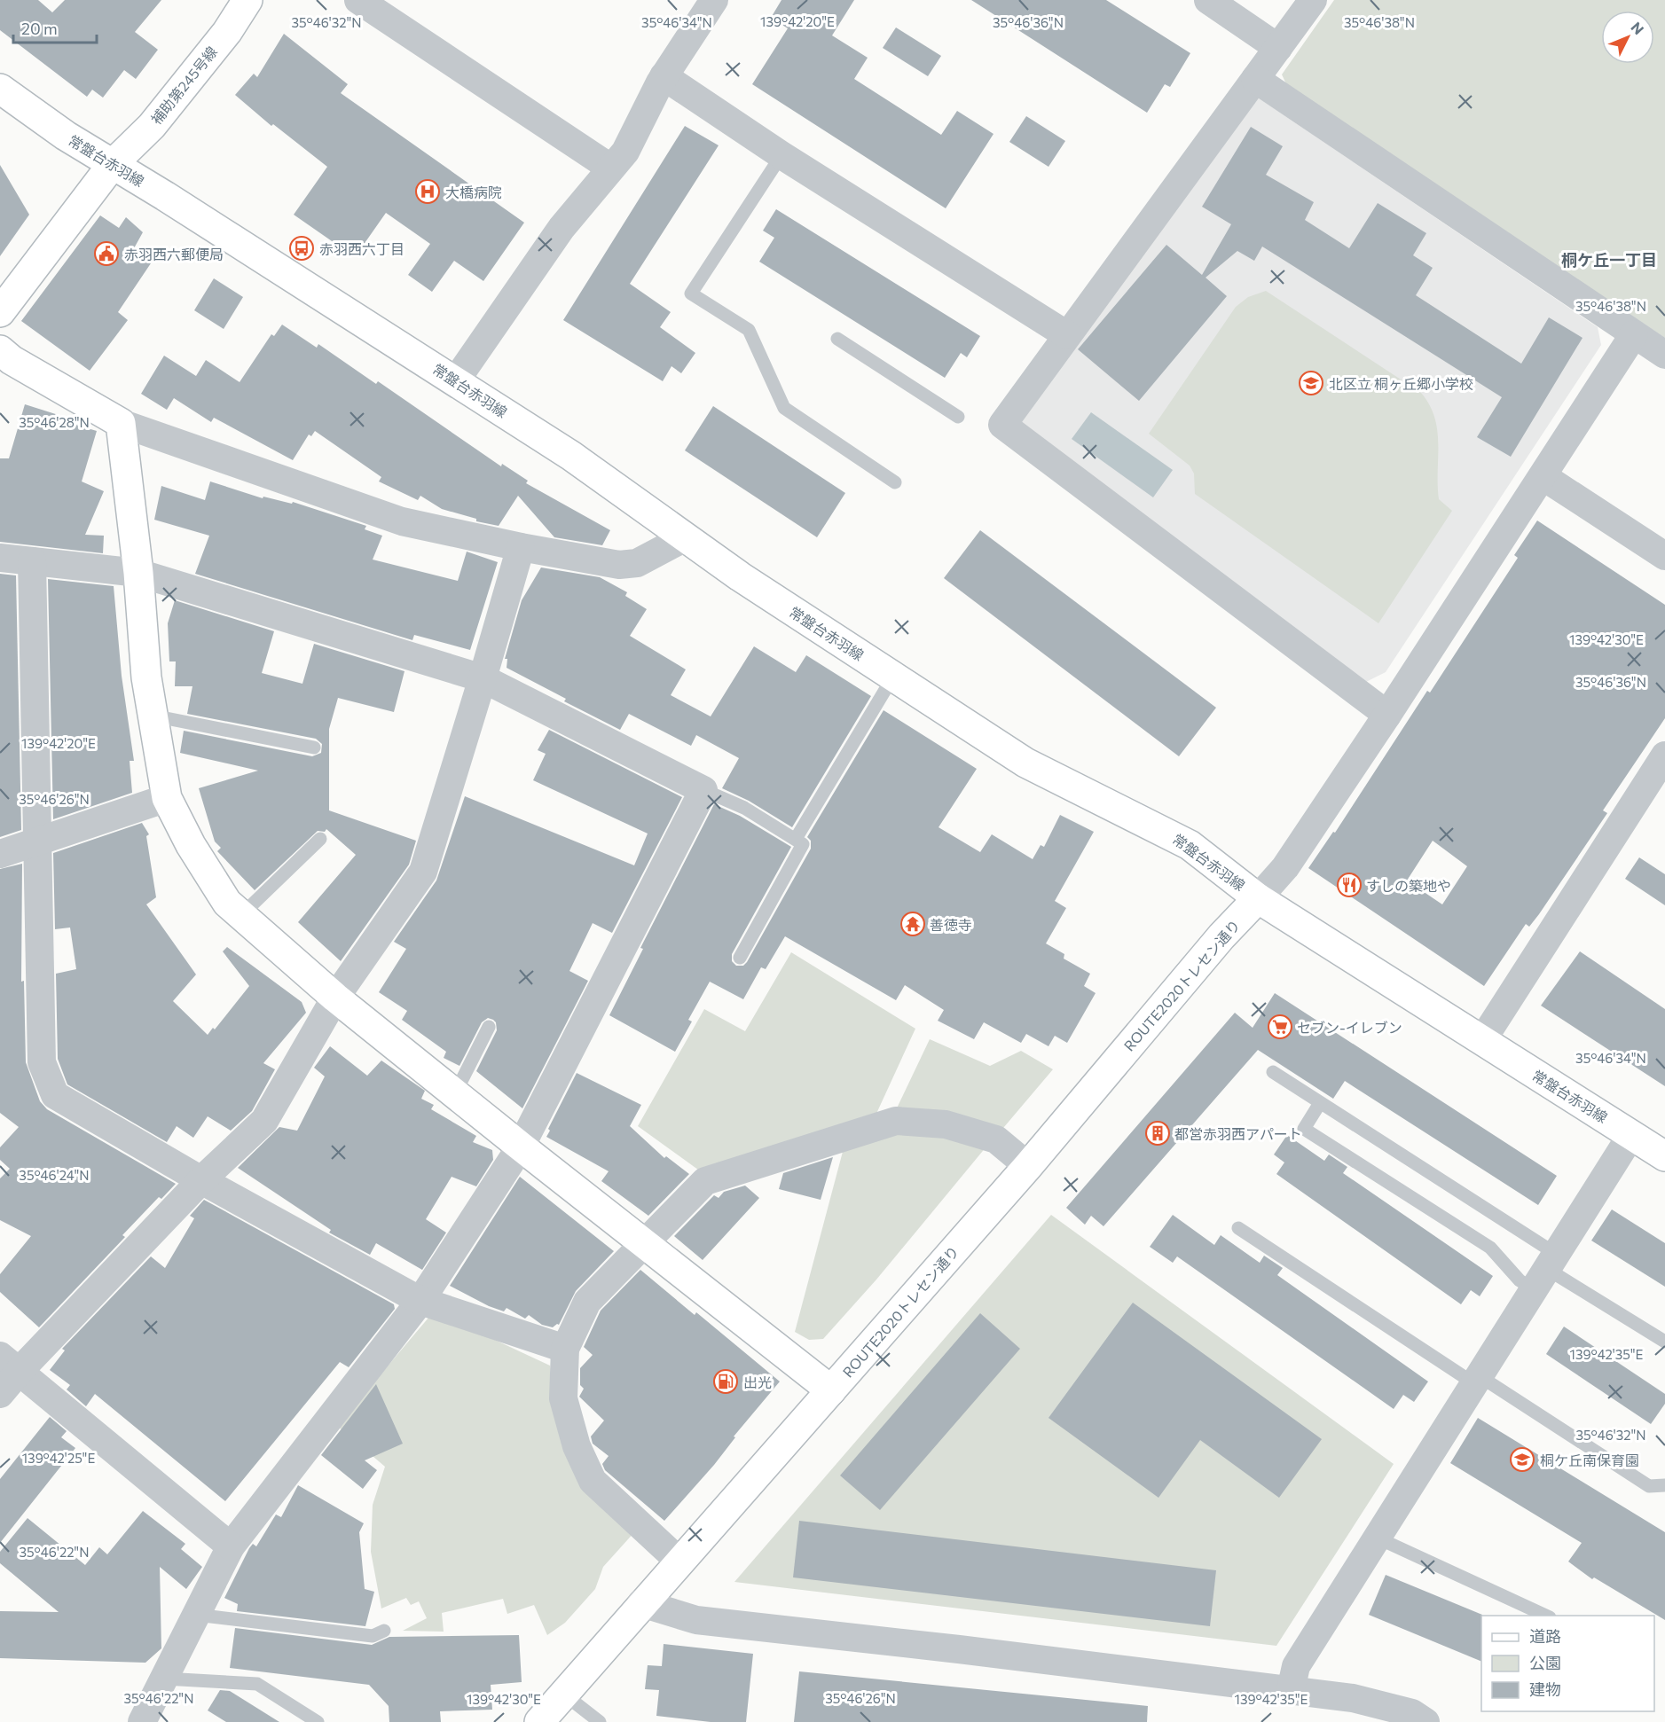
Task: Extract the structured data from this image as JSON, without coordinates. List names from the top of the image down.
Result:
{
  "streets": {
    "main road": ["補助第245号線", "常盤台赤羽線", "ROUTE2020トレセン通り"]
  },
  "crossings": [
    ["補助第245号線", "常盤台赤羽線"],
    ["常盤台赤羽線", "ROUTE2020トレセン通り"]
  ],
  "districts": ["桐ケ丘一丁目"],
  "places": {
    "hospital": ["大橋病院"],
    "bus stop": ["赤羽西六丁目"],
    "public building": ["赤羽西六郵便局"],
    "school or university": ["北区立 桐ヶ丘郷小学校", "桐ケ丘南保育園"],
    "restaurant": ["すしの築地や"],
    "temple": ["善徳寺"],
    "supermarket": ["セブン-イレブン"],
    "building": ["都営赤羽西アパート"],
    "fuel station": ["出光"]
  },
  "legend": ["道路", "公園", "建物"],
  "scale_bar": "20 m",
  "north": "top right",
  "coordinates": [
    "139°42'20\"E",
    "35°46'38\"N",
    "35°46'32\"N",
    "35°46'34\"N",
    "35°46'36\"N",
    "35°46'28\"N",
    "139°42'30\"E",
    "35°46'26\"N",
    "35°46'24\"N",
    "139°42'35\"E",
    "139°42'25\"E",
    "35°46'22\"N"
  ]
}
